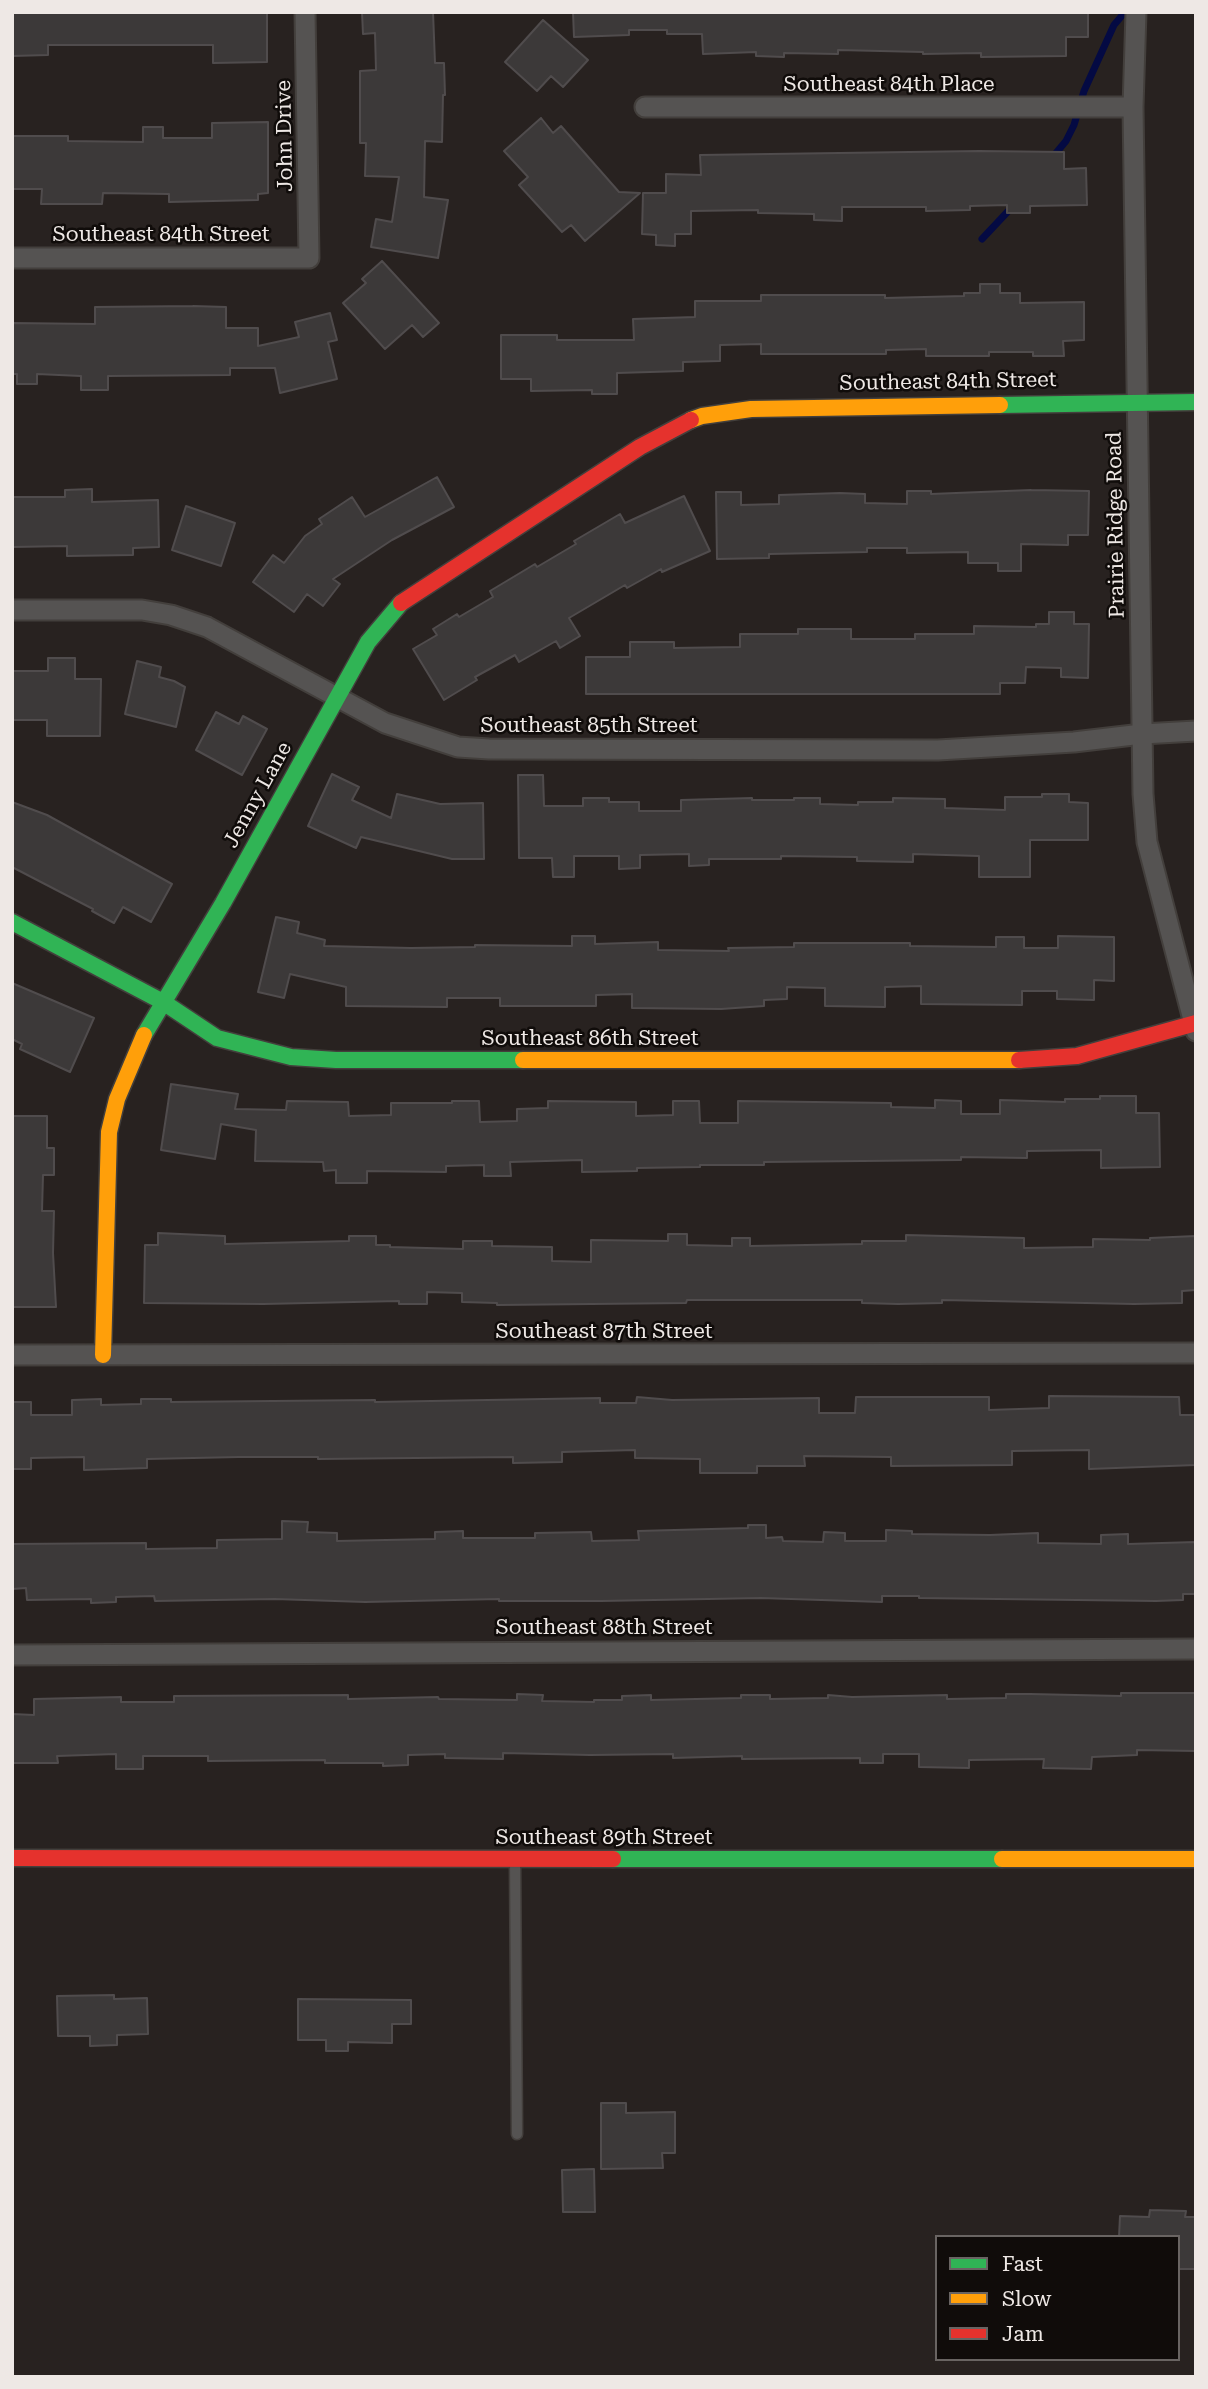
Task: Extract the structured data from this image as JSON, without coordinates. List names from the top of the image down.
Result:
{
  "streets": {
    "street": [
      "Southeast 84th Place",
      "John Drive",
      "Southeast 84th Street",
      "Prairie Ridge Road",
      "Southeast 85th Street",
      "Jenny Lane",
      "Southeast 86th Street",
      "Southeast 87th Street",
      "Southeast 88th Street",
      "Southeast 89th Street"
    ]
  },
  "crossings": [
    ["Southeast 84th Place", "Prairie Ridge Road"],
    ["John Drive", "Southeast 84th Street"],
    ["Southeast 84th Street", "Prairie Ridge Road"],
    ["Southeast 84th Street", "Jenny Lane"],
    ["Prairie Ridge Road", "Southeast 85th Street"],
    ["Prairie Ridge Road", "Southeast 86th Street"],
    ["Southeast 85th Street", "Jenny Lane"],
    ["Jenny Lane", "Southeast 86th Street"],
    ["Jenny Lane", "Southeast 87th Street"]
  ],
  "legend": ["Fast", "Slow", "Jam"]
}
